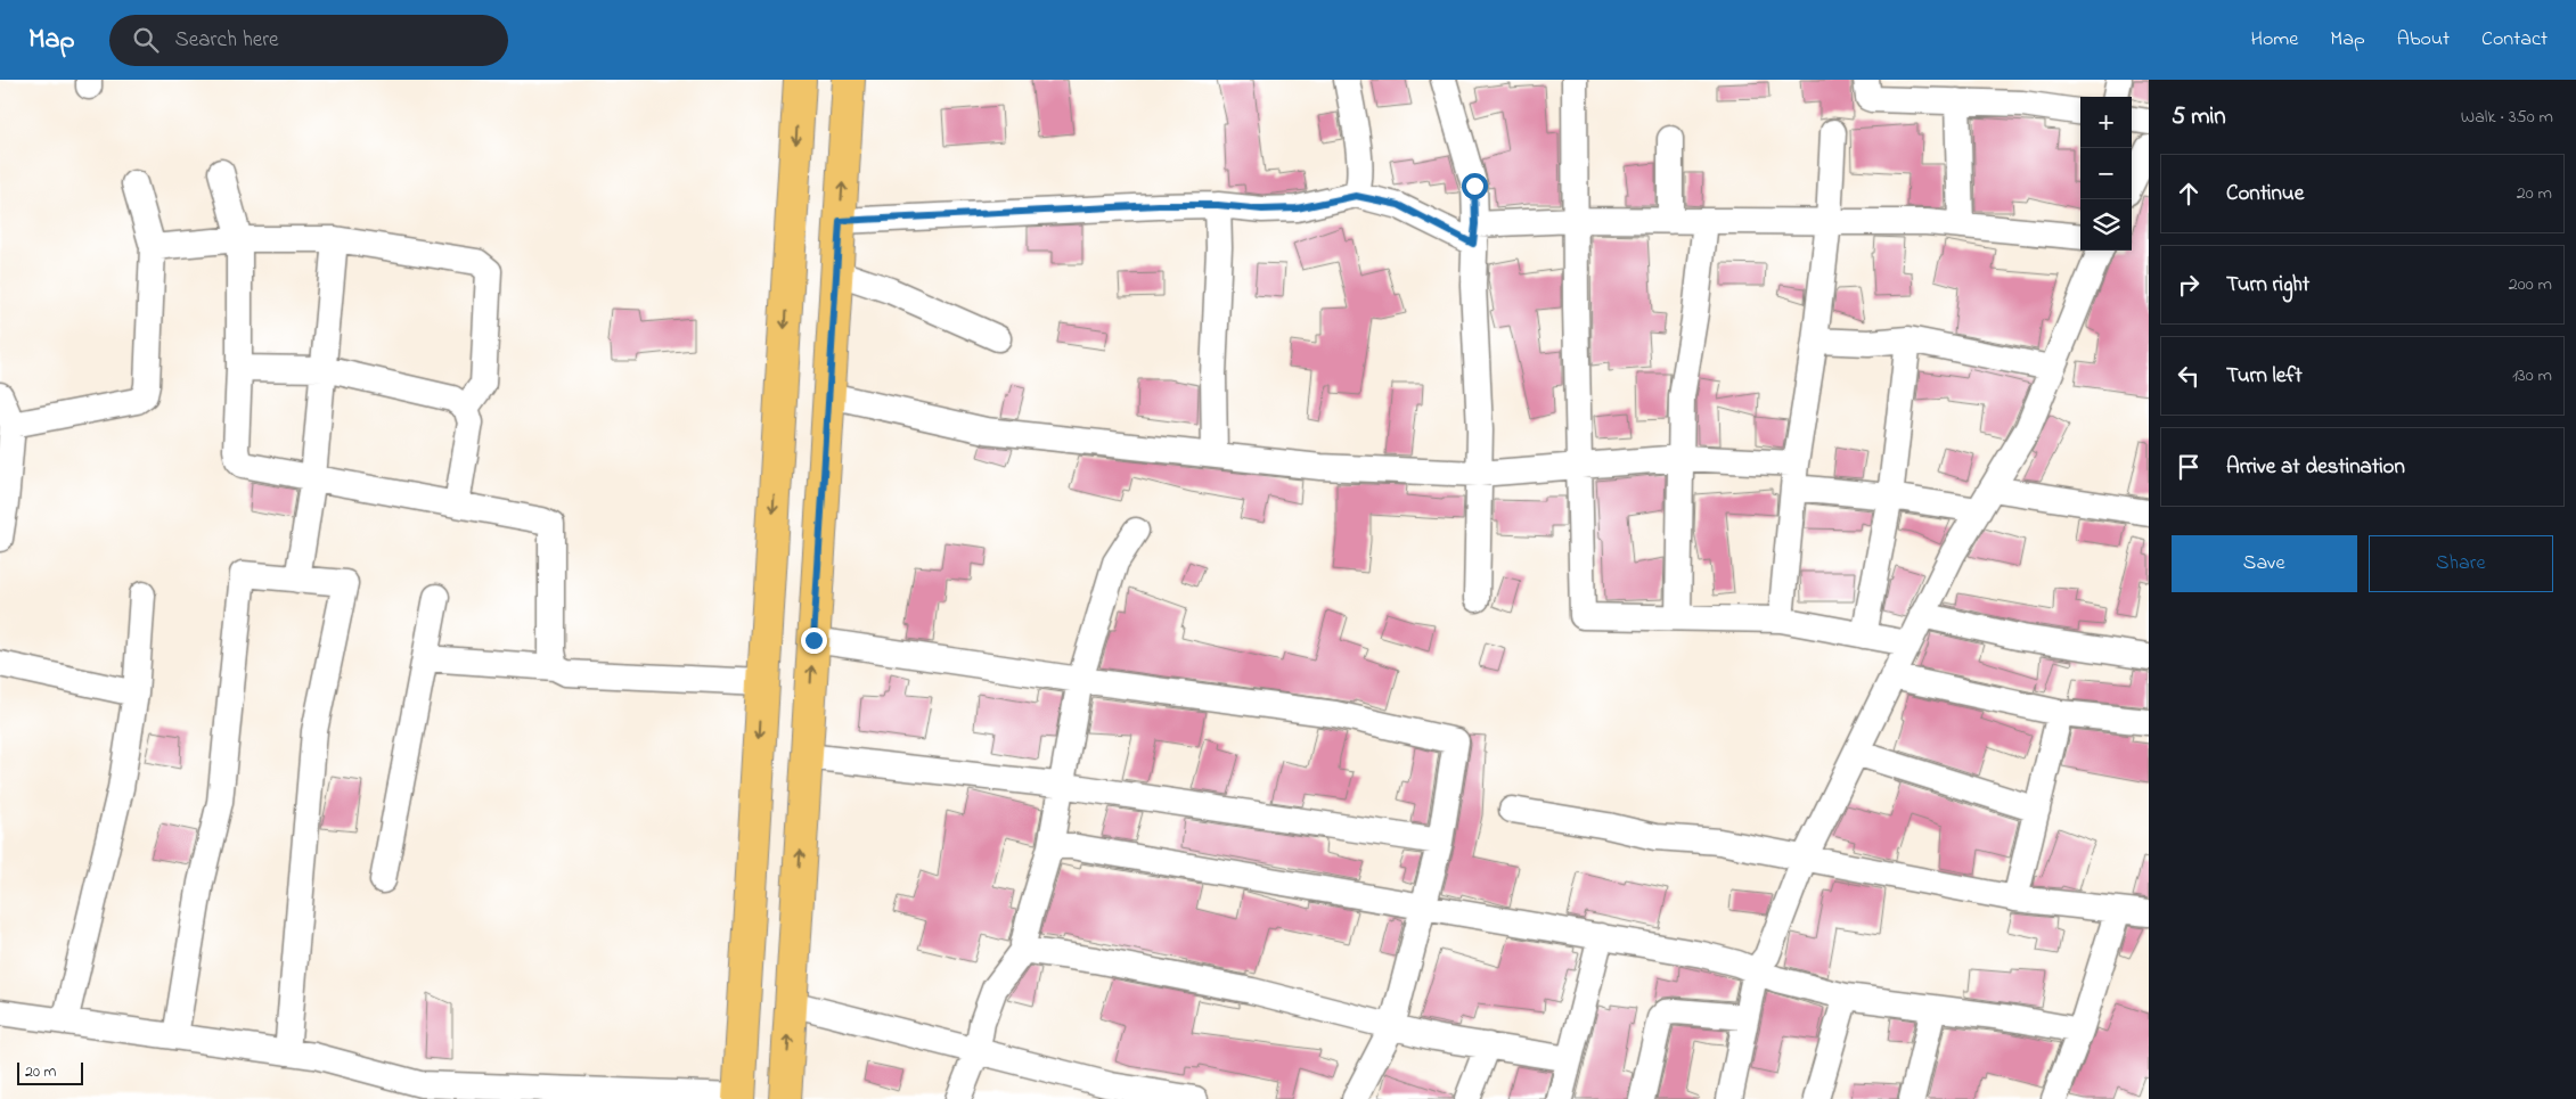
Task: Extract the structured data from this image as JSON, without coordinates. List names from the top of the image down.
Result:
{
  "scale_bar": "20 m",
  "page": {
    "header": "Map",
    "search": "Search here",
    "nav": [
      "Home",
      "Map",
      "About",
      "Contact"
    ],
    "heading": ["5 min", "Walk · 350 m"],
    "map_buttons": ["+", "−"],
    "list": [
      ["Continue", "20 m"],
      ["Turn right", "200 m"],
      ["Turn left", "130 m"],
      "Arrive at destination"
    ],
    "buttons": ["Save", "Share"],
    "scale": "20 m"
  }
}
